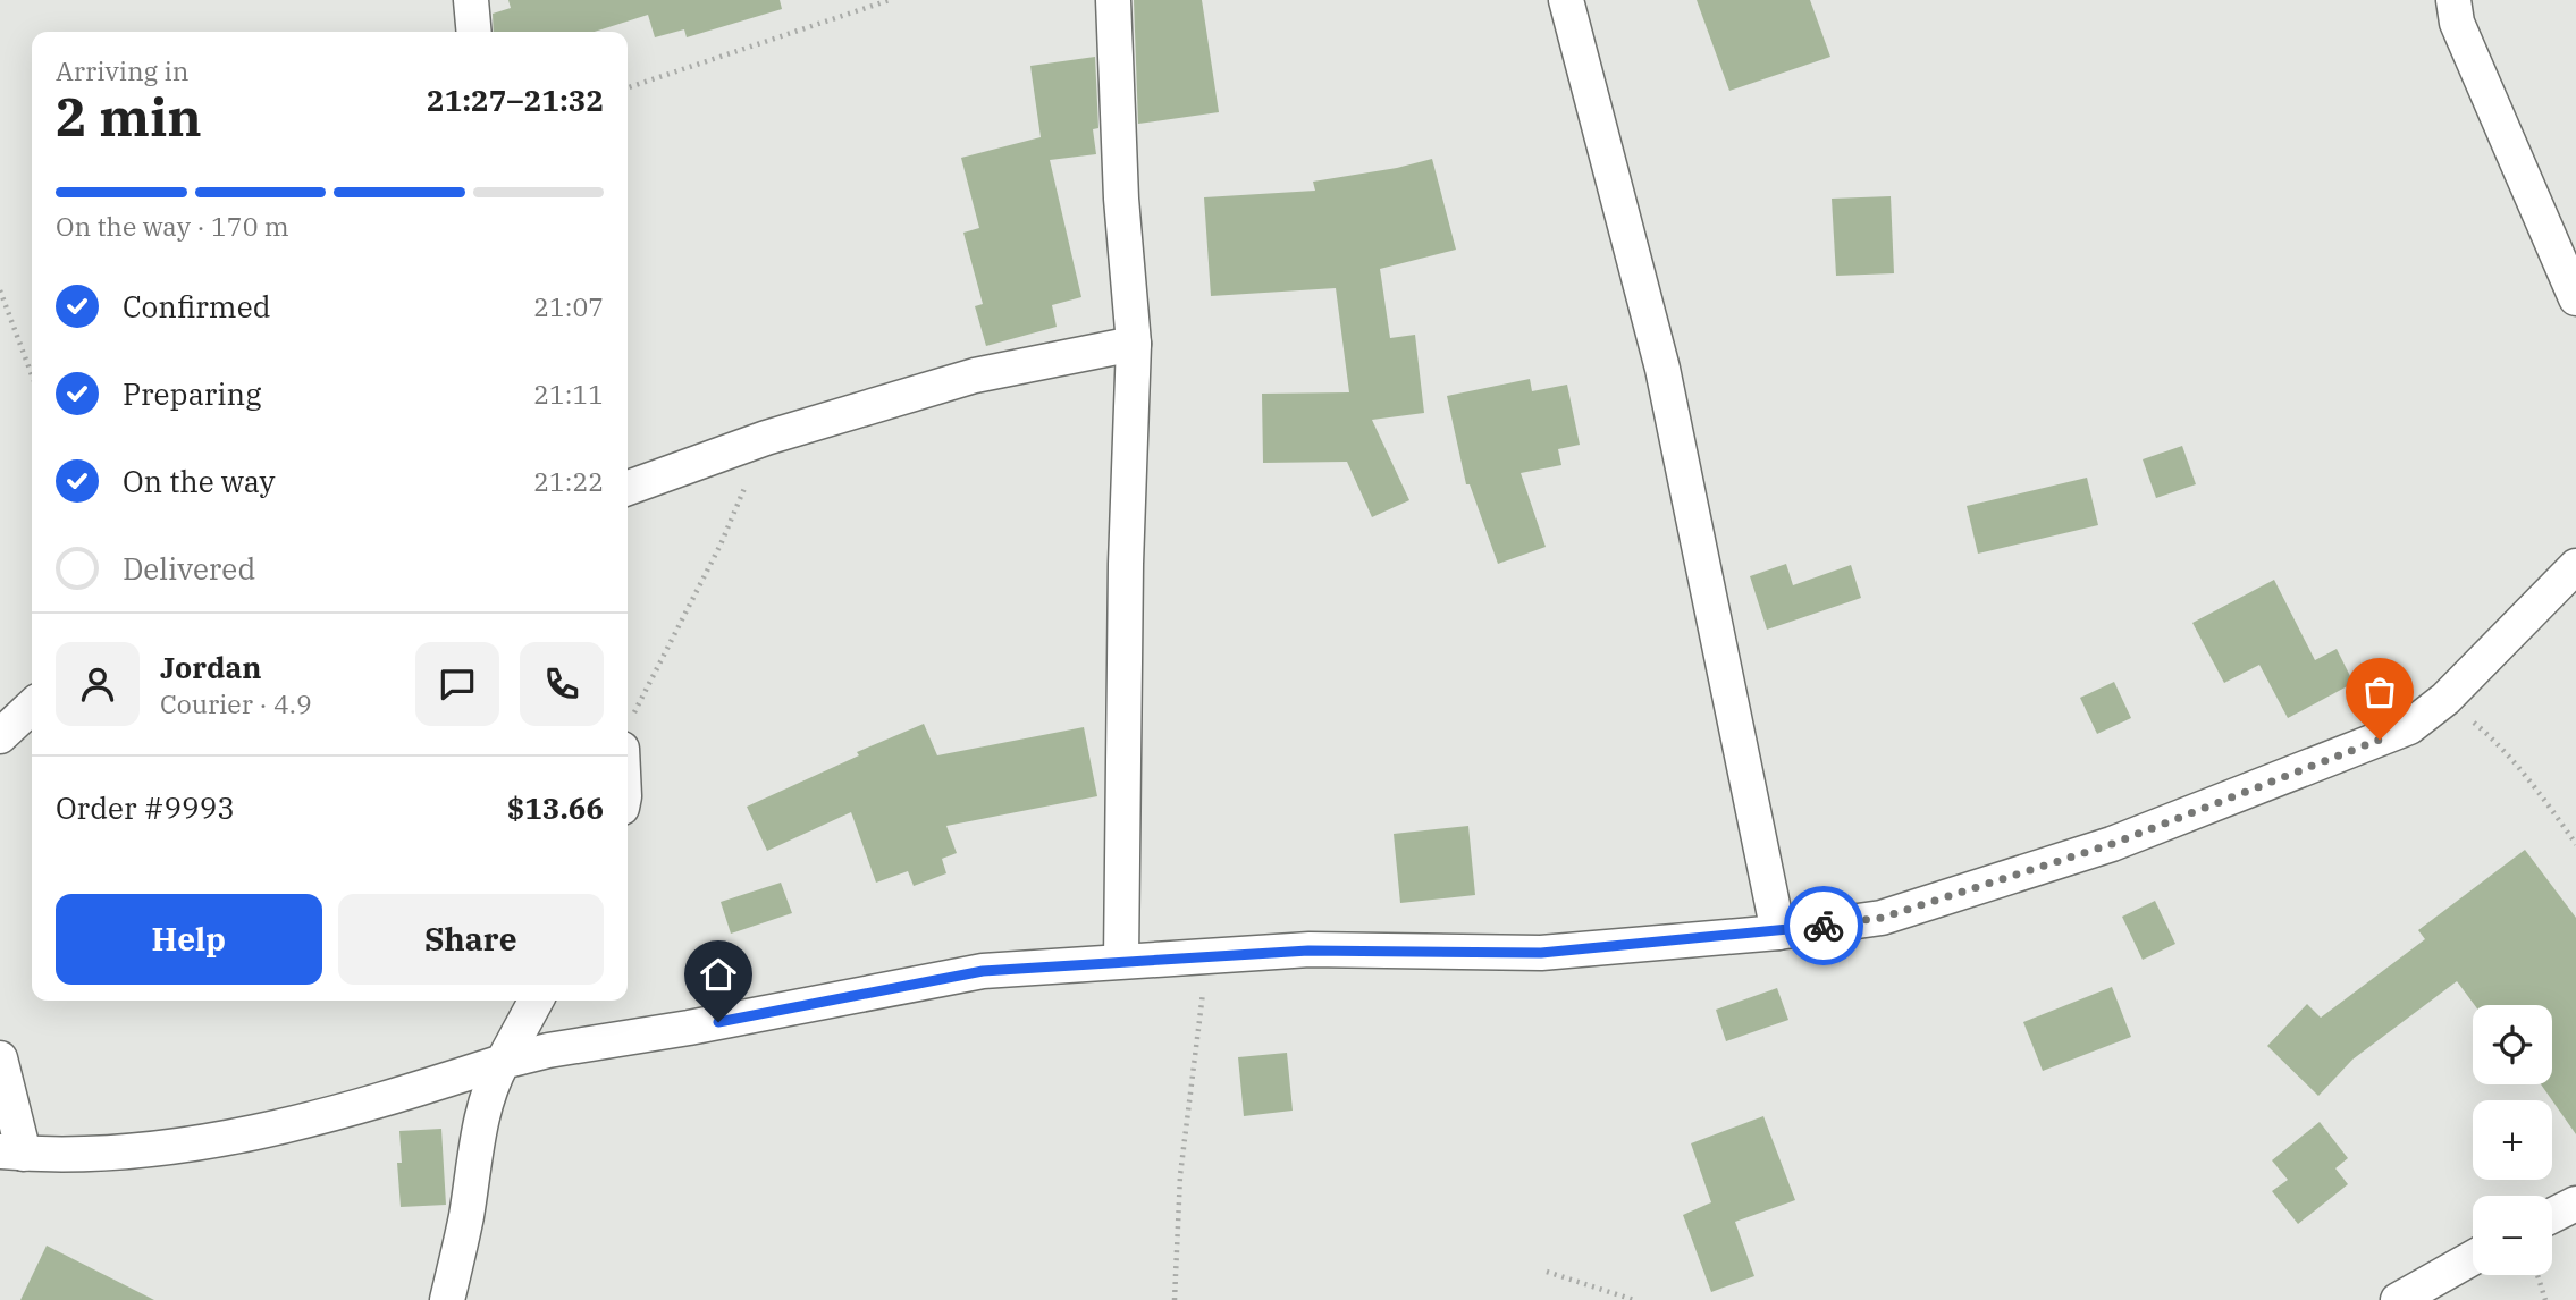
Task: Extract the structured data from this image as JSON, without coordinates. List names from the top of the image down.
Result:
{
  "page": {
    "heading": ["2 min", "Arriving in", "21:27–21:32"],
    "panel": [
      "Jordan",
      "Courier · 4.9",
      "Order #9993",
      "$13.66"
    ],
    "bar": "On the way · 170 m",
    "list": [
      ["Confirmed", "21:07"],
      ["Preparing", "21:11"],
      ["On the way", "21:22"],
      "Delivered"
    ],
    "buttons": ["Help", "Share"],
    "map_buttons": ["+", "−"]
  }
}
